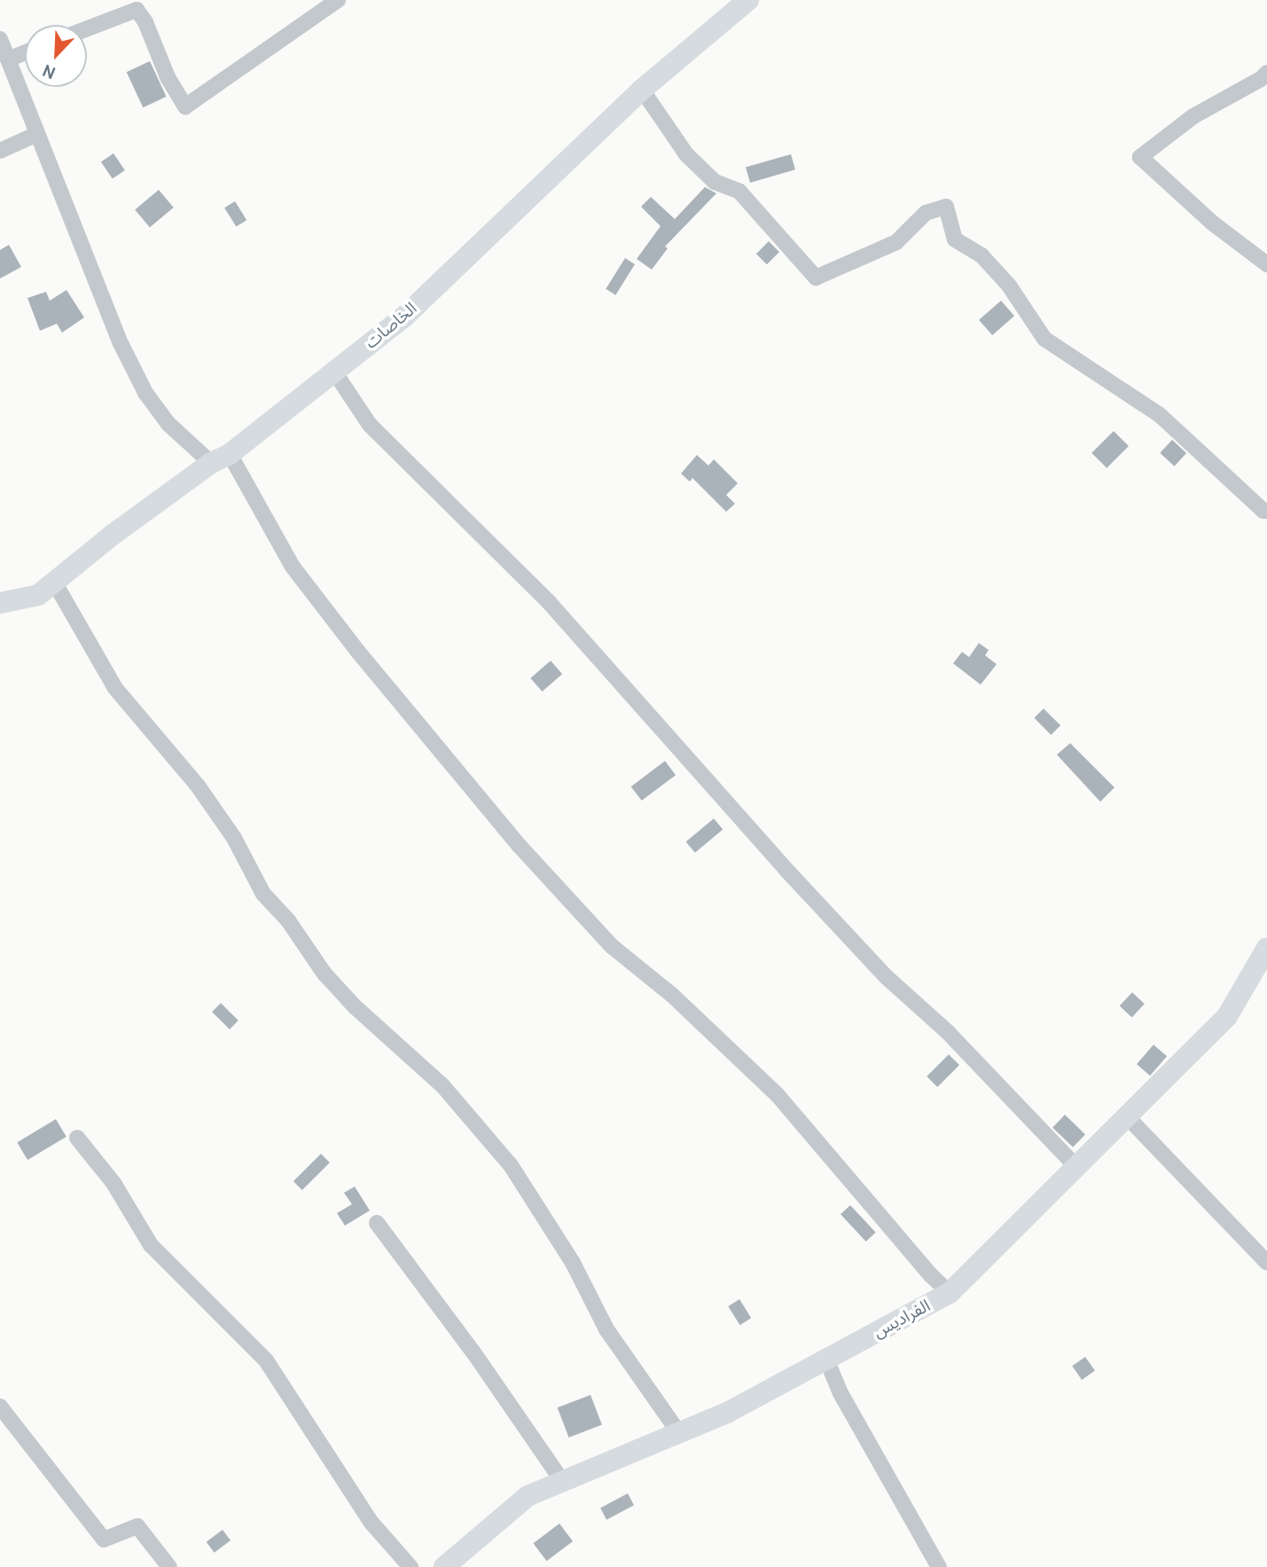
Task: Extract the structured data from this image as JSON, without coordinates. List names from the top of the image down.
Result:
{
  "streets": {
    "street": ["الخاصات", "الفراديس"]
  },
  "north": "bottom left"
}
